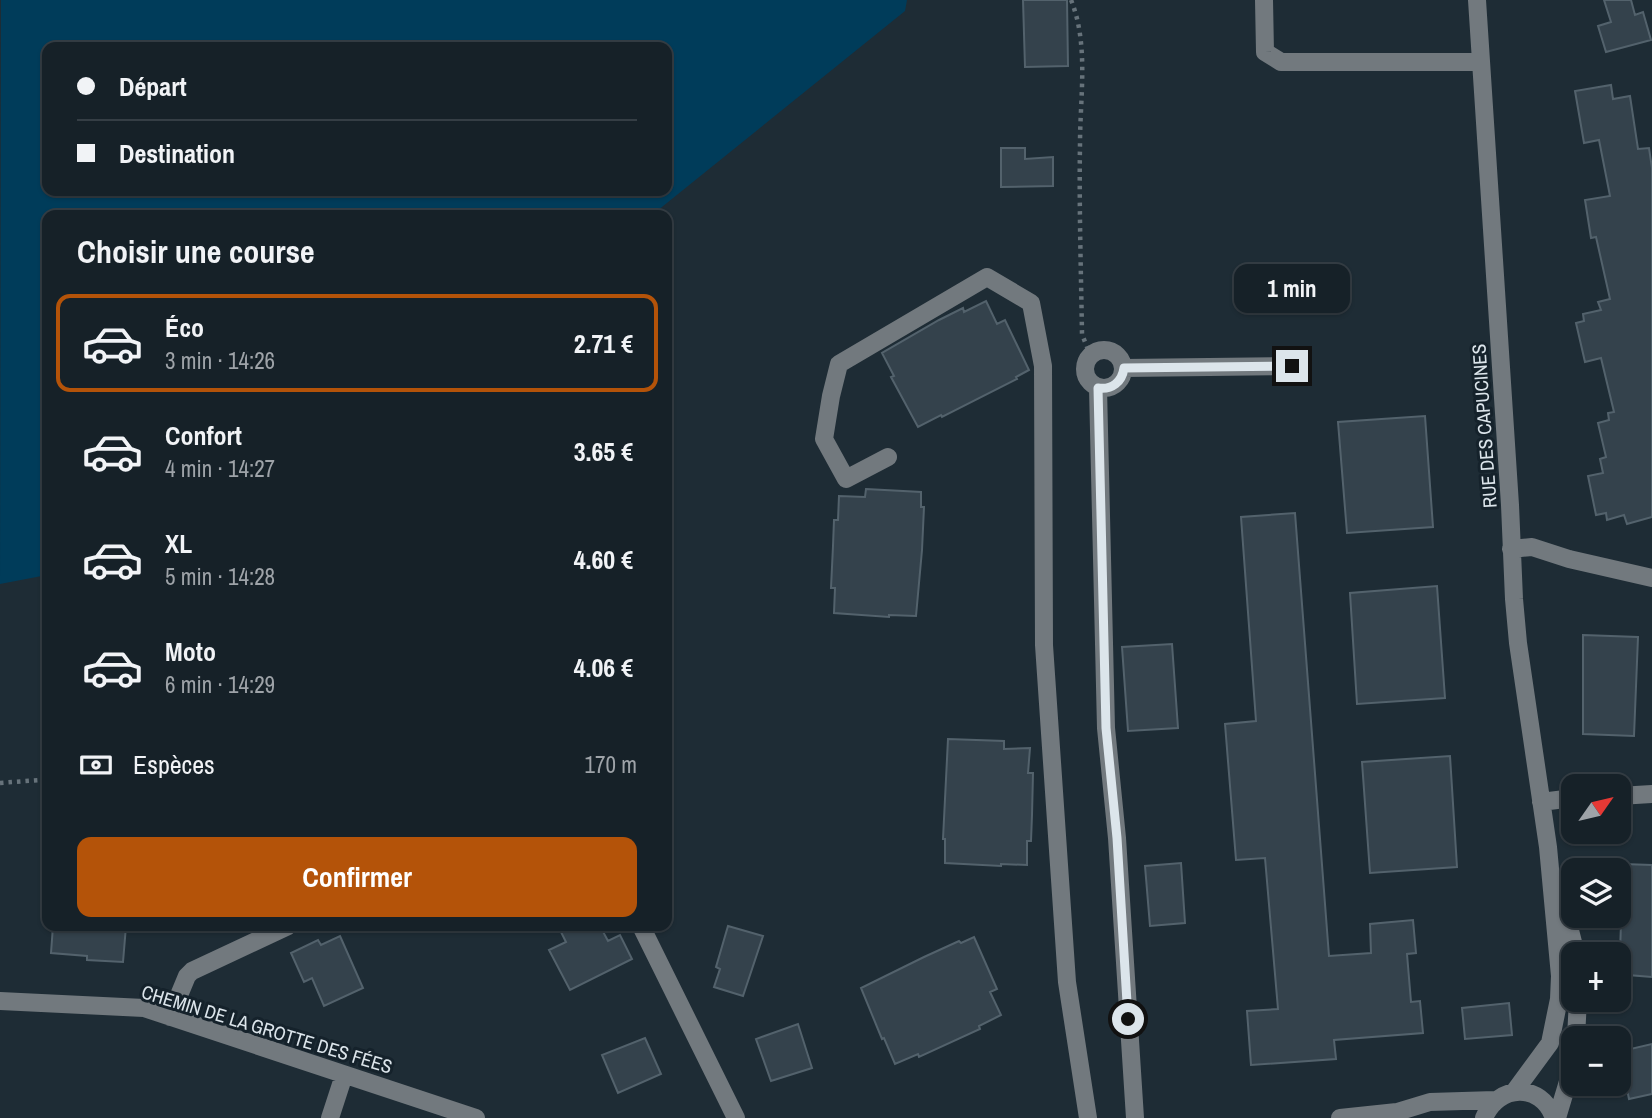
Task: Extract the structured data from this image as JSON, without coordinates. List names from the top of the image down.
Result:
{
  "streets": {
    "street": ["RUE DES CAPUCINES", "CHEMIN DE LA GROTTE DES FÉES"]
  },
  "north": "top right",
  "page": {
    "banner": ["Départ", "Destination"],
    "heading": "Choisir une course",
    "bubble": "1 min",
    "list": [
      {
        "name": "Éco",
        "note": "3 min · 14:26",
        "value": "2.71 €"
      },
      {
        "name": "Confort",
        "note": "4 min · 14:27",
        "value": "3.65 €"
      },
      {
        "name": "XL",
        "note": "5 min · 14:28",
        "value": "4.60 €"
      },
      {
        "name": "Moto",
        "note": "6 min · 14:29",
        "value": "4.06 €"
      }
    ],
    "pay": ["Espèces", "170 m"],
    "map_buttons": ["+", "−"],
    "buttons": "Confirmer"
  }
}
